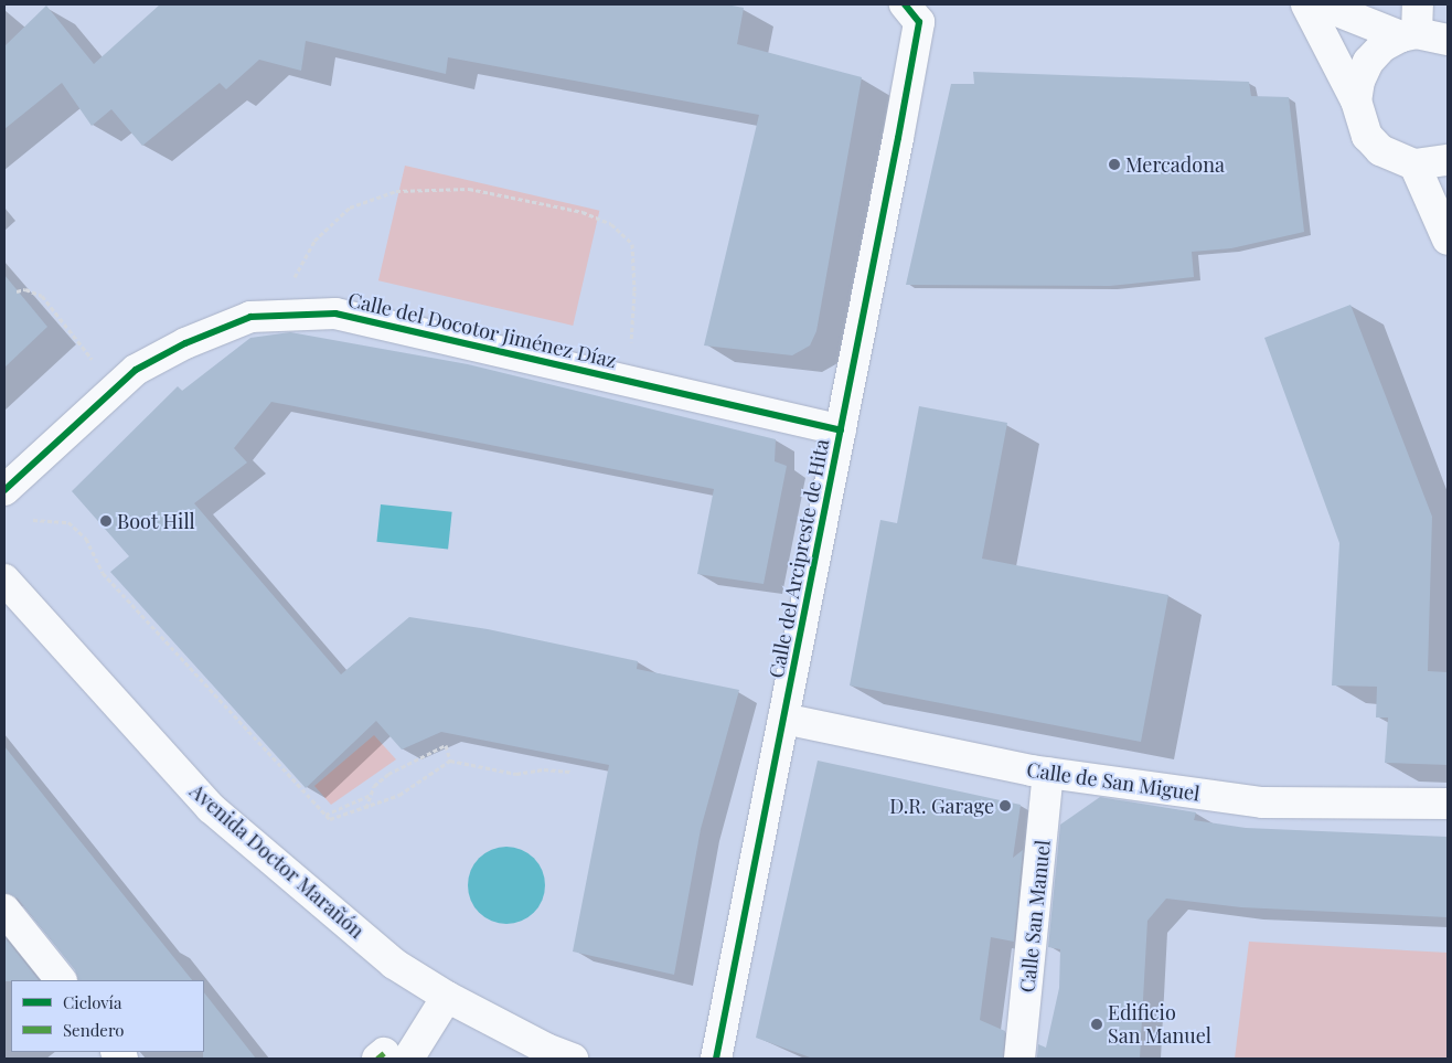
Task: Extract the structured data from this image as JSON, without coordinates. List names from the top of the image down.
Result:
{
  "streets": {
    "street": [
      "Calle del Docotor Jiménez Díaz",
      "Calle del Arcipreste de Hita",
      "Calle de San Miguel",
      "Avenida Doctor Marañón",
      "Calle San Manuel"
    ]
  },
  "crossings": [
    ["Calle del Docotor Jiménez Díaz", "Calle del Arcipreste de Hita"],
    ["Calle del Arcipreste de Hita", "Calle de San Miguel"],
    ["Calle de San Miguel", "Calle San Manuel"]
  ],
  "places": [
    "Mercadona",
    "Boot Hill",
    "D.R. Garage",
    "Edificio San Manuel"
  ],
  "legend": ["Ciclovía", "Sendero"]
}
